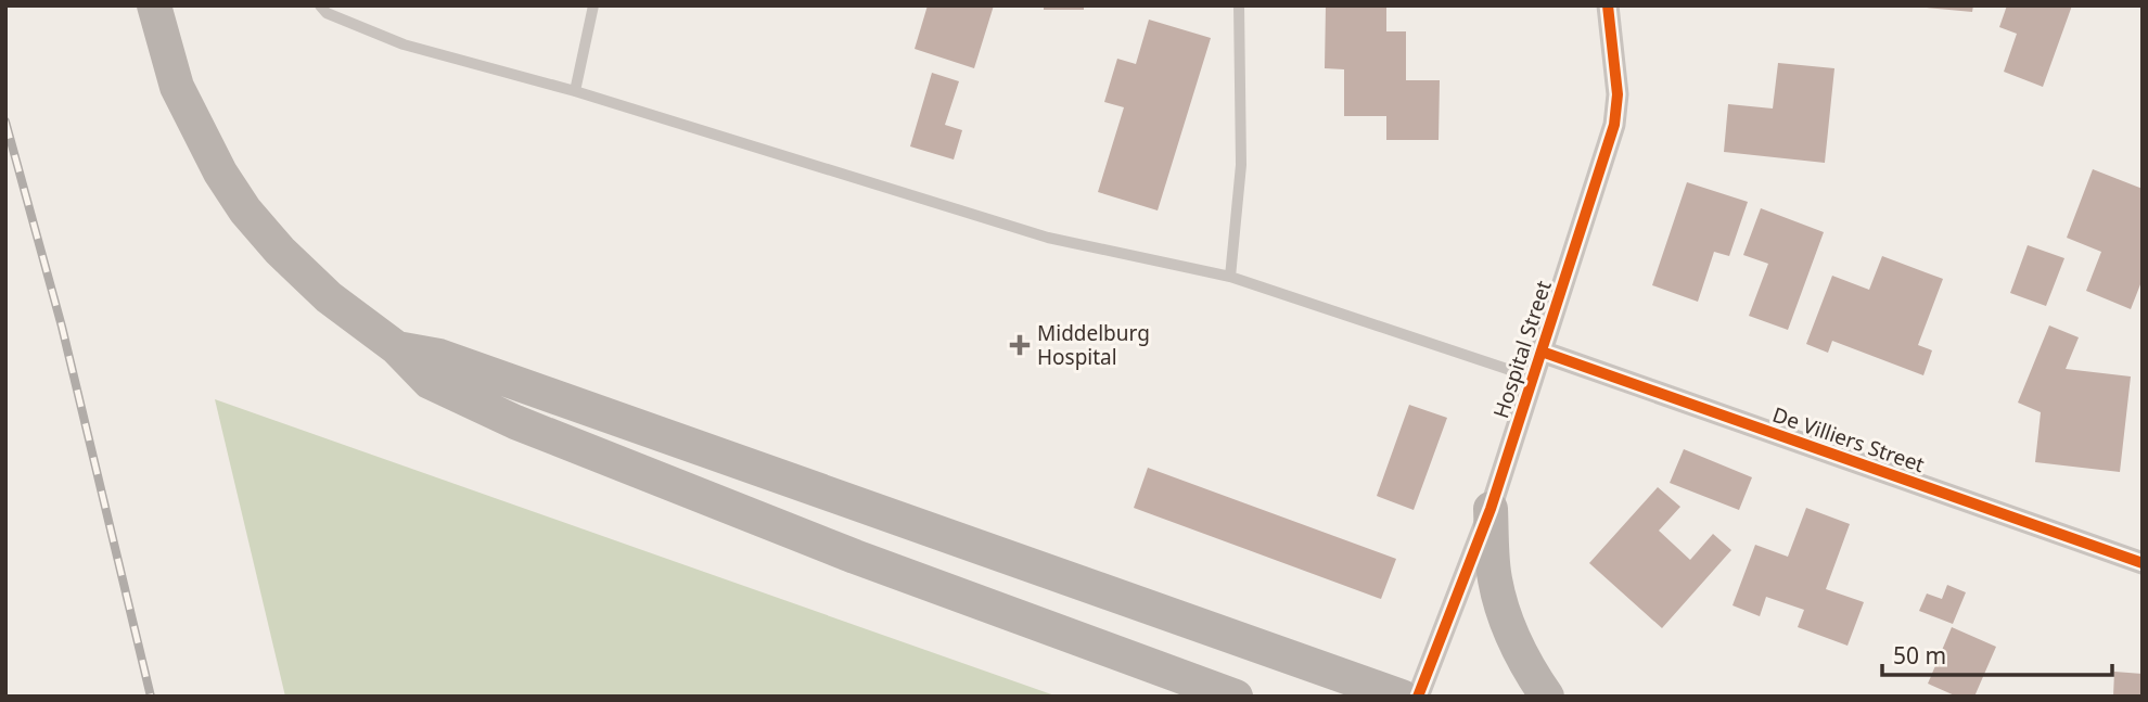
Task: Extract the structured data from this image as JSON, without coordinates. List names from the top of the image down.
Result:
{
  "streets": {
    "street": ["Hospital Street", "De Villiers Street"]
  },
  "crossings": [
    ["Hospital Street", "De Villiers Street"]
  ],
  "places": {
    "health": ["Middelburg Hospital"]
  },
  "scale_bar": "50 m"
}
